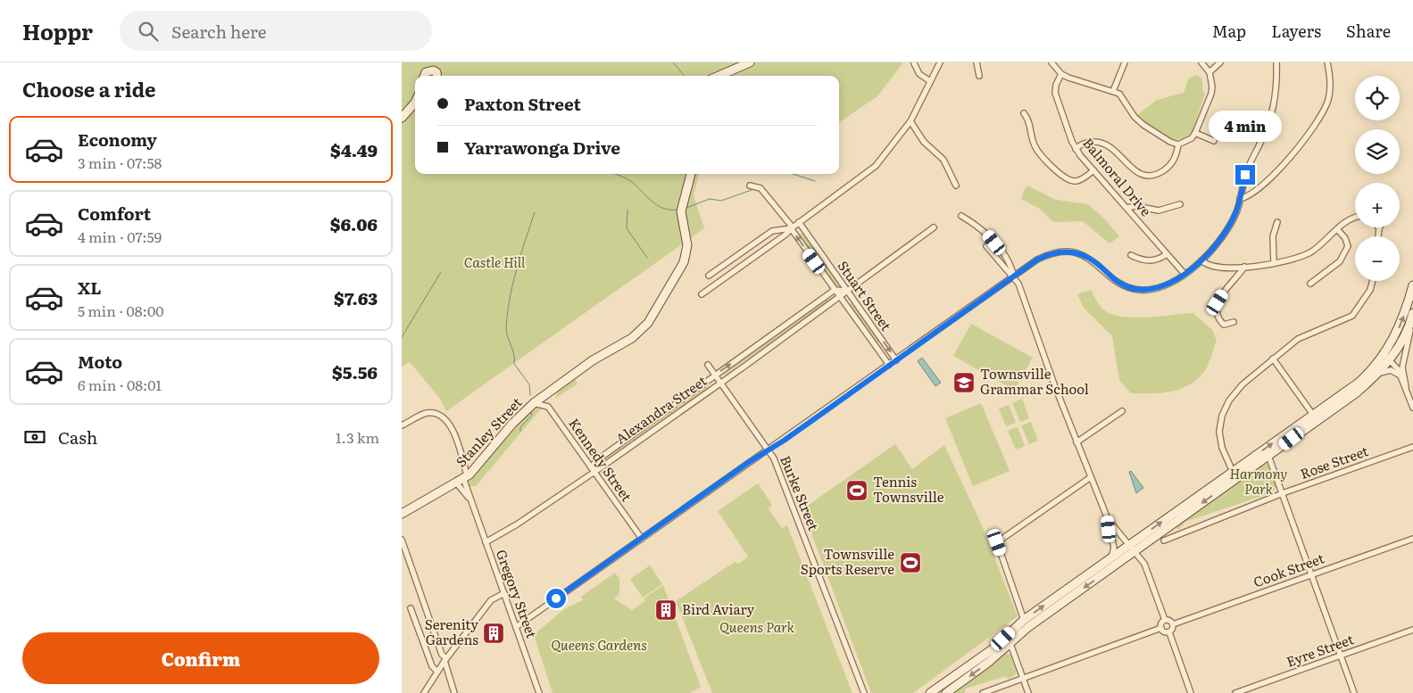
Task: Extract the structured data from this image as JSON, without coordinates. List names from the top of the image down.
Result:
{
  "streets": {
    "main road": ["Stanley Street"],
    "street": [
      "Balmoral Drive",
      "Stuart Street",
      "Alexandra Street",
      "Kennedy Street",
      "Rose Street",
      "Burke Street",
      "Cook Street",
      "Gregory Street",
      "Eyre Street"
    ]
  },
  "crossings": [
    ["Stuart Street", "Alexandra Street"],
    ["Alexandra Street", "Kennedy Street"],
    ["Alexandra Street", "Burke Street"],
    ["Alexandra Street", "Gregory Street"],
    ["Stanley Street", "Kennedy Street"],
    ["Stanley Street", "Gregory Street"]
  ],
  "parks": [
    "Castle Hill",
    "Harmony Park",
    "Queens Park",
    "Queens Gardens"
  ],
  "places": {
    "school or university": ["Townsville Grammar School"],
    "sports": ["Tennis Townsville", "Townsville Sports Reserve"],
    "building": ["Bird Aviary", "Serenity Gardens"]
  },
  "page": {
    "header": "Hoppr",
    "search": "Search here",
    "nav": ["Map", "Layers", "Share"],
    "heading": "Choose a ride",
    "map_buttons": ["+", "−"],
    "banner": ["Paxton Street", "Yarrawonga Drive"],
    "bubble": "4 min",
    "list": [
      {
        "name": "Economy",
        "note": "3 min · 07:58",
        "value": "$4.49"
      },
      {
        "name": "Comfort",
        "note": "4 min · 07:59",
        "value": "$6.06"
      },
      {
        "name": "XL",
        "note": "5 min · 08:00",
        "value": "$7.63"
      },
      {
        "name": "Moto",
        "note": "6 min · 08:01",
        "value": "$5.56"
      }
    ],
    "pay": ["Cash", "1.3 km"],
    "buttons": "Confirm"
  }
}
